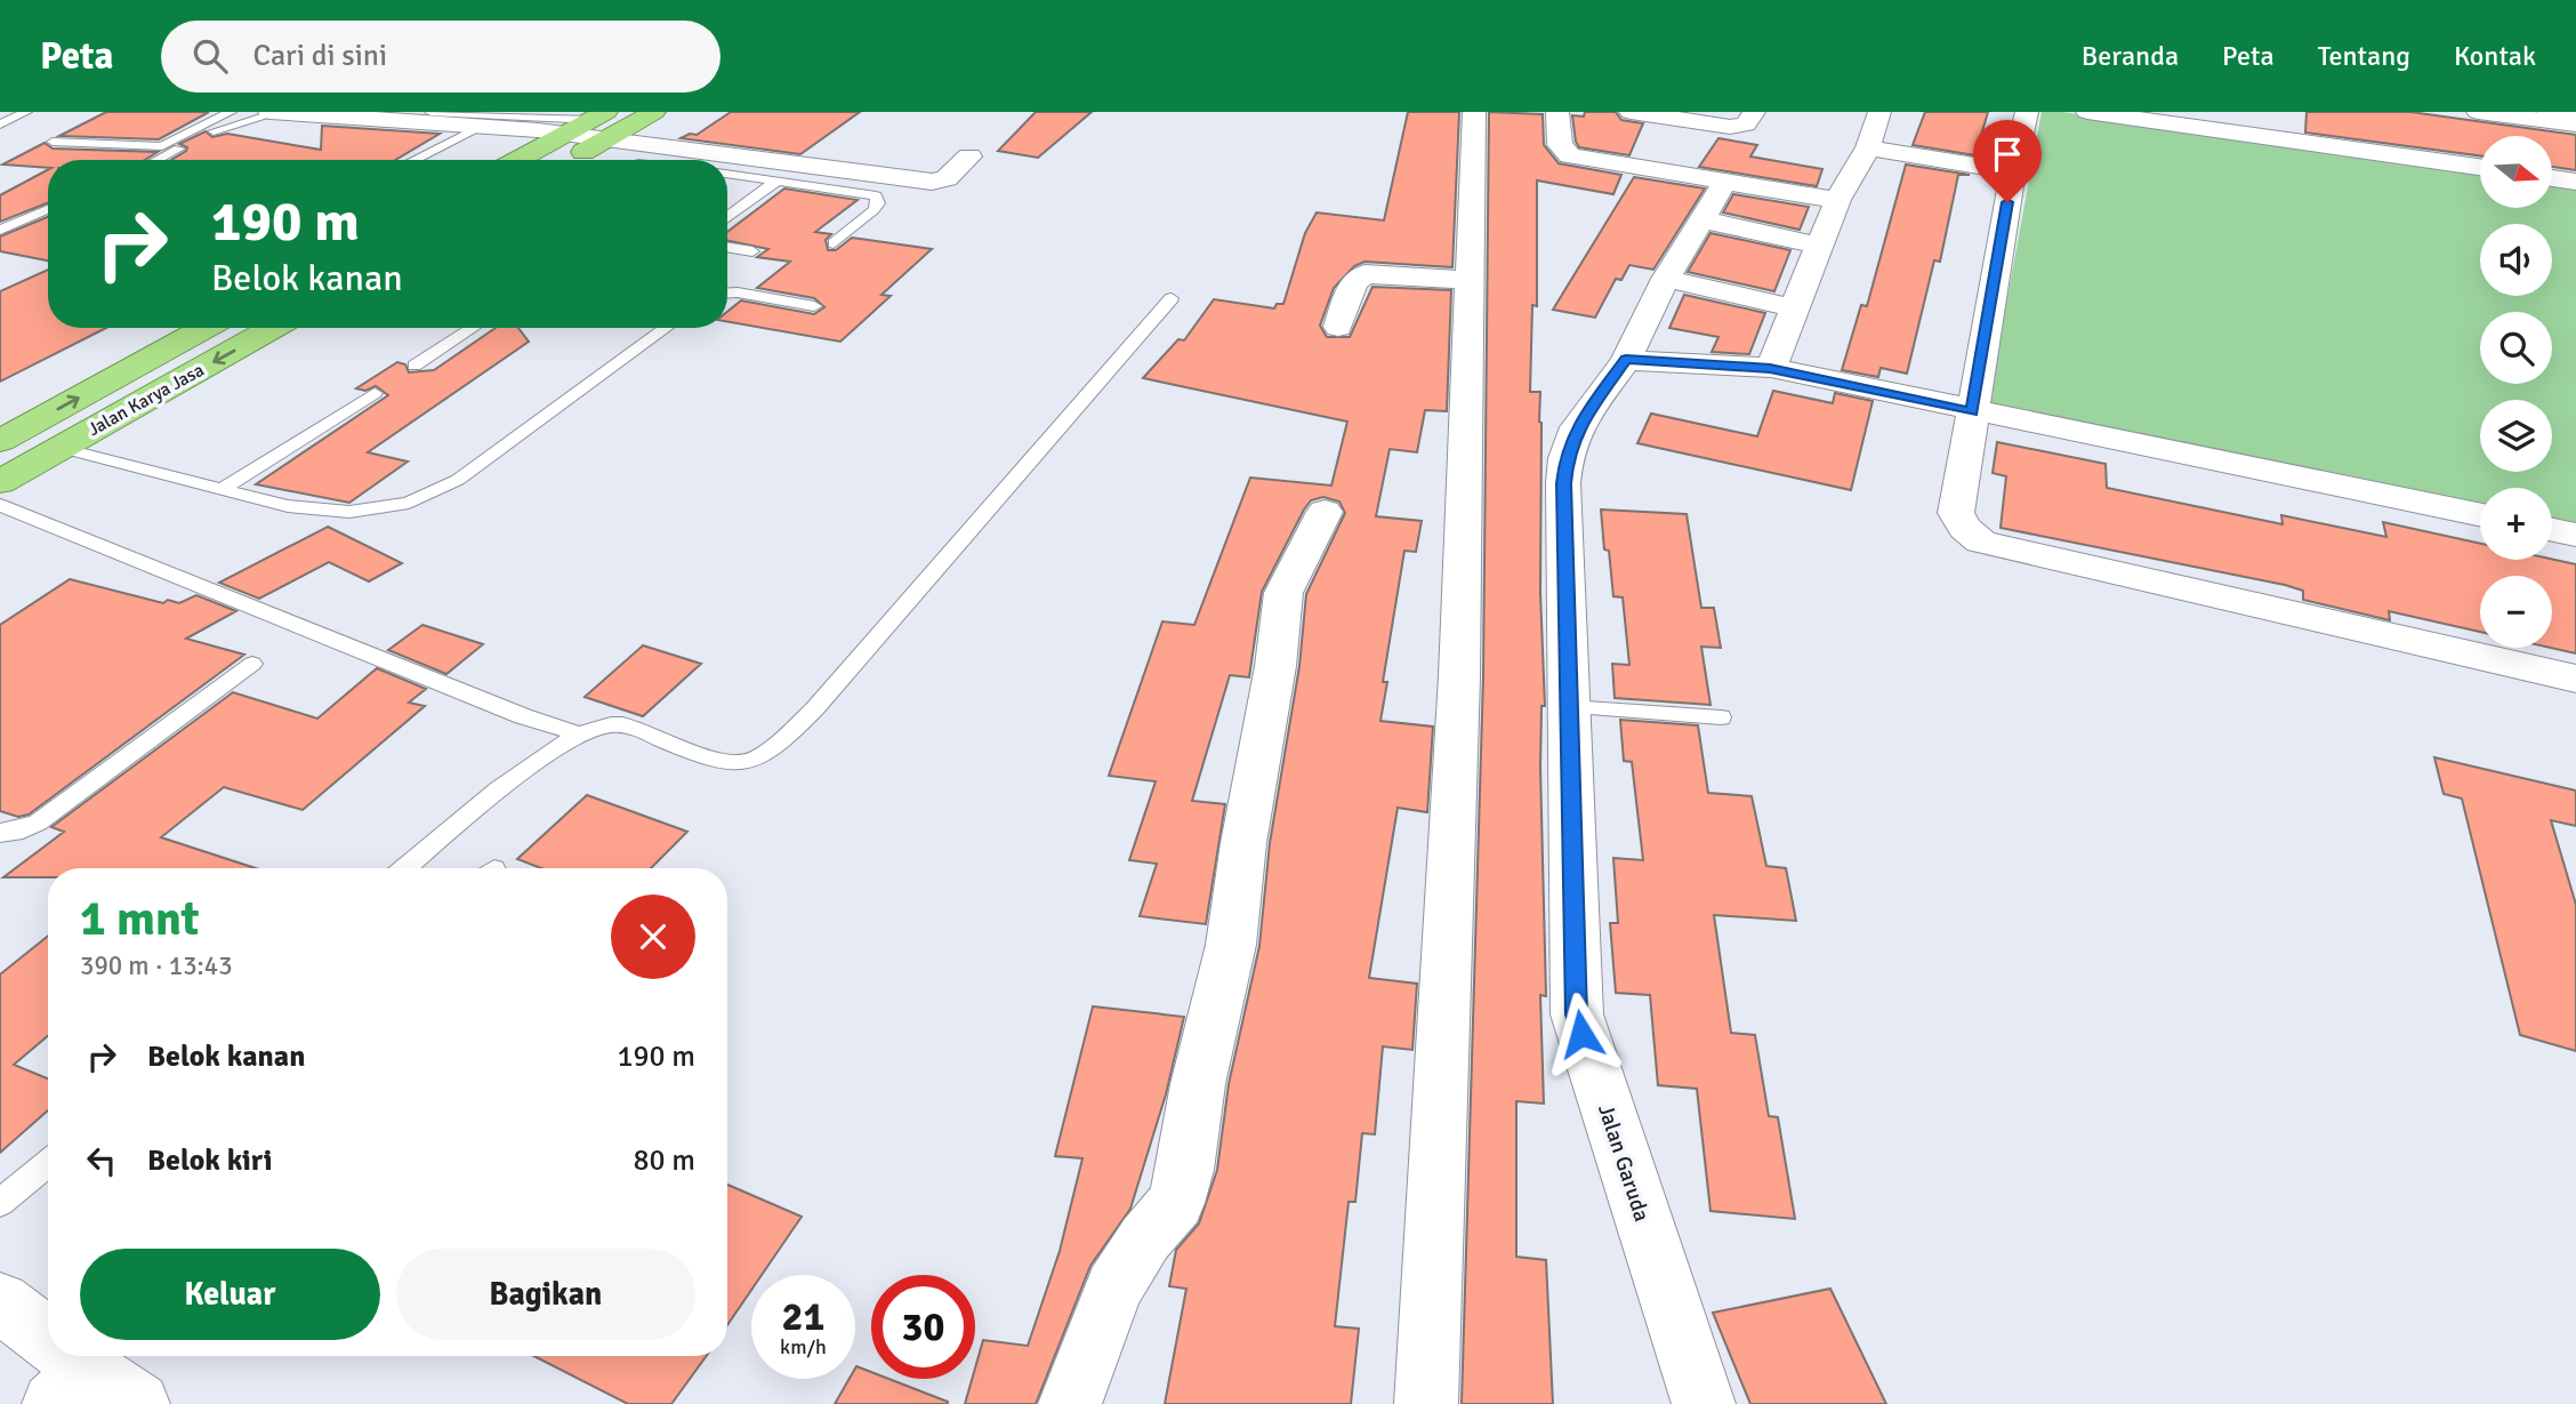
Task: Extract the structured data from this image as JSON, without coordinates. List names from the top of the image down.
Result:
{
  "streets": {
    "highway": ["Jalan Karya Jasa"],
    "street": ["Jalan Garuda"]
  },
  "north": "right",
  "page": {
    "header": "Peta",
    "search": "Cari di sini",
    "nav": [
      "Beranda",
      "Peta",
      "Tentang",
      "Kontak"
    ],
    "map_buttons": ["+", "−"],
    "turn": ["190 m", "Belok kanan"],
    "heading": ["1 mnt", "390 m · 13:43"],
    "list": [
      {
        "name": "Belok kanan",
        "value": "190 m"
      },
      {
        "name": "Belok kiri",
        "value": "80 m"
      }
    ],
    "buttons": ["Keluar", "Bagikan"],
    "speed": "21 km/h",
    "limit": "30"
  }
}
